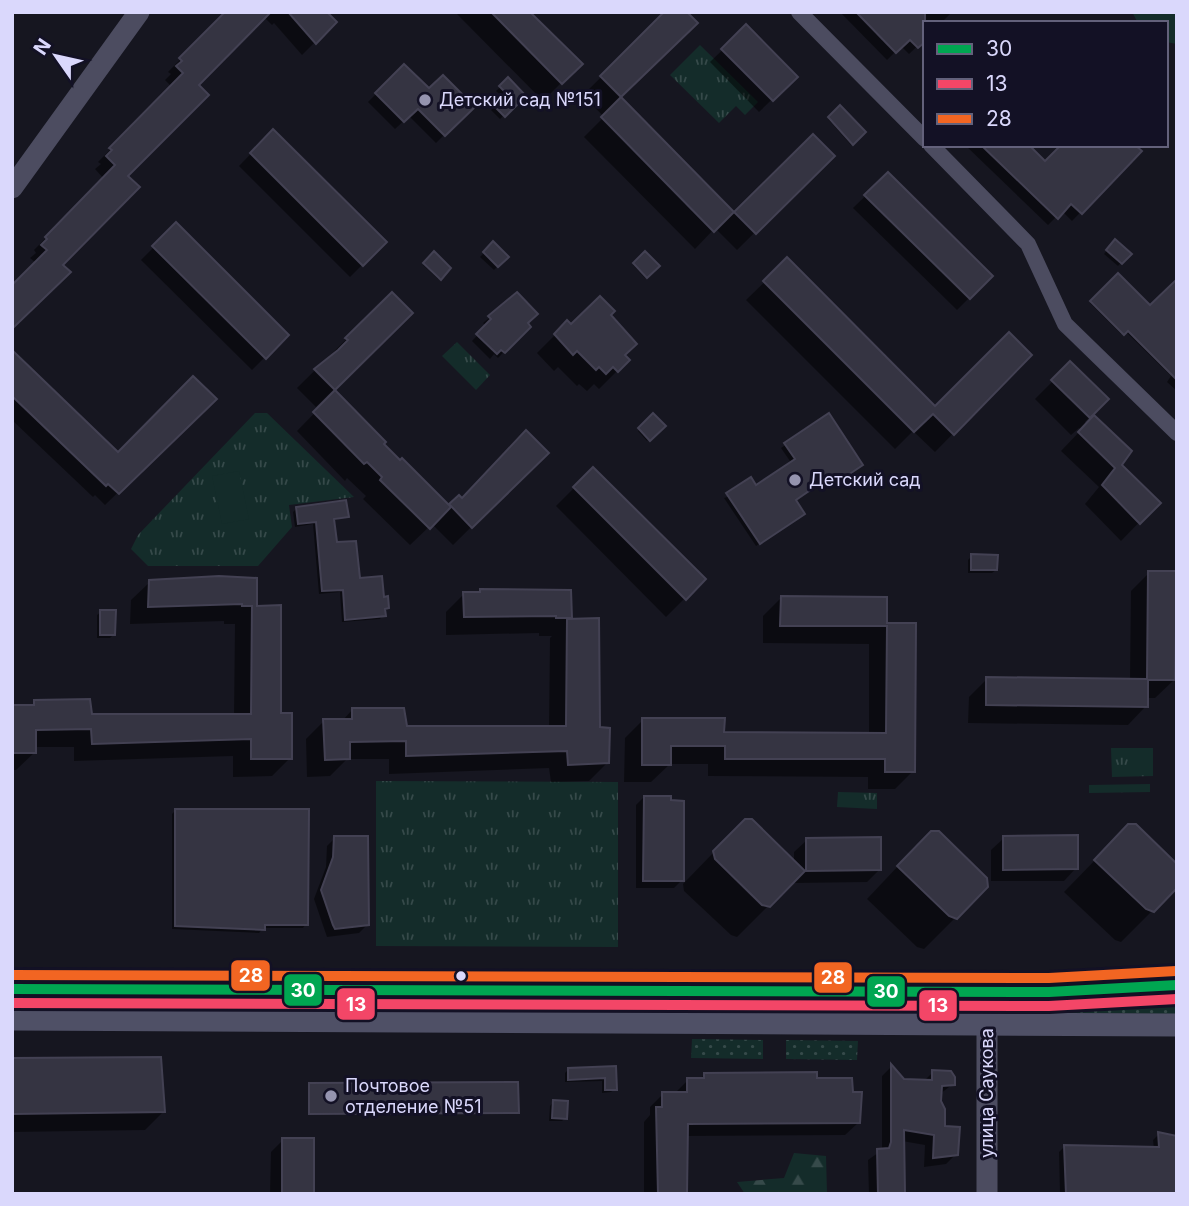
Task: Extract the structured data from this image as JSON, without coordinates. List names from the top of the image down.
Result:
{
  "streets": {
    "street": ["улица Саукова"]
  },
  "places": ["Детский сад №151", "Детский сад", "Почтовое отделение №51"],
  "lines": ["transit line 28", "transit line 30", "transit line 13"],
  "legend": ["30", "13", "28"],
  "north": "top left"
}
